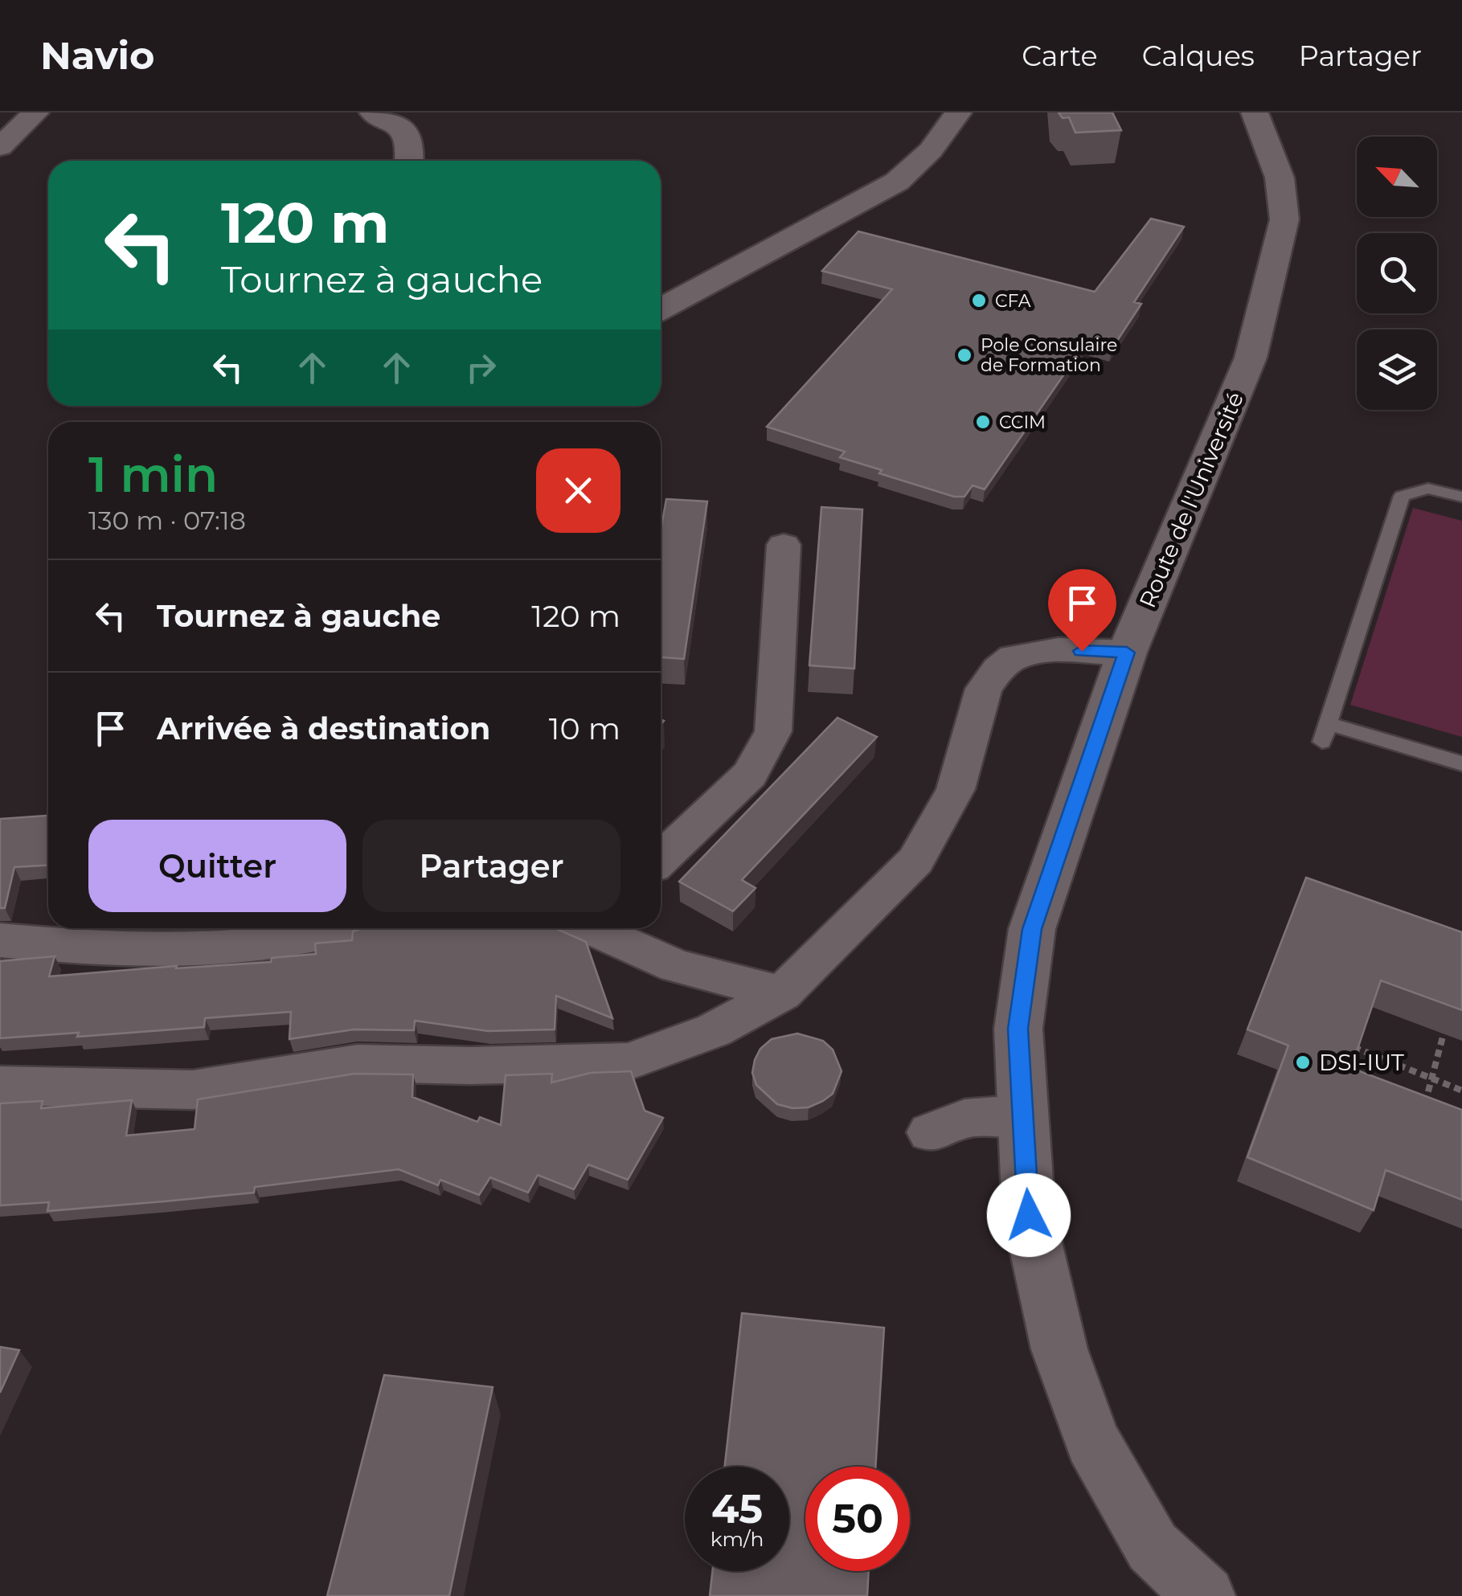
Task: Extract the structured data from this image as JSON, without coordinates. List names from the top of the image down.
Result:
{
  "streets": {
    "main road": ["Route de l'Université"]
  },
  "places": [
    "CFA",
    "Pole Consulaire de Formation",
    "CCIM",
    "DSI-IUT"
  ],
  "north": "top left",
  "page": {
    "header": "Navio",
    "nav": ["Carte", "Calques", "Partager"],
    "turn": ["120 m", "Tournez à gauche"],
    "heading": ["1 min", "130 m · 07:18"],
    "list": [
      {
        "name": "Tournez à gauche",
        "value": "120 m"
      },
      {
        "name": "Arrivée à destination",
        "value": "10 m"
      }
    ],
    "buttons": ["Quitter", "Partager"],
    "speed": "45 km/h",
    "limit": "50"
  }
}
